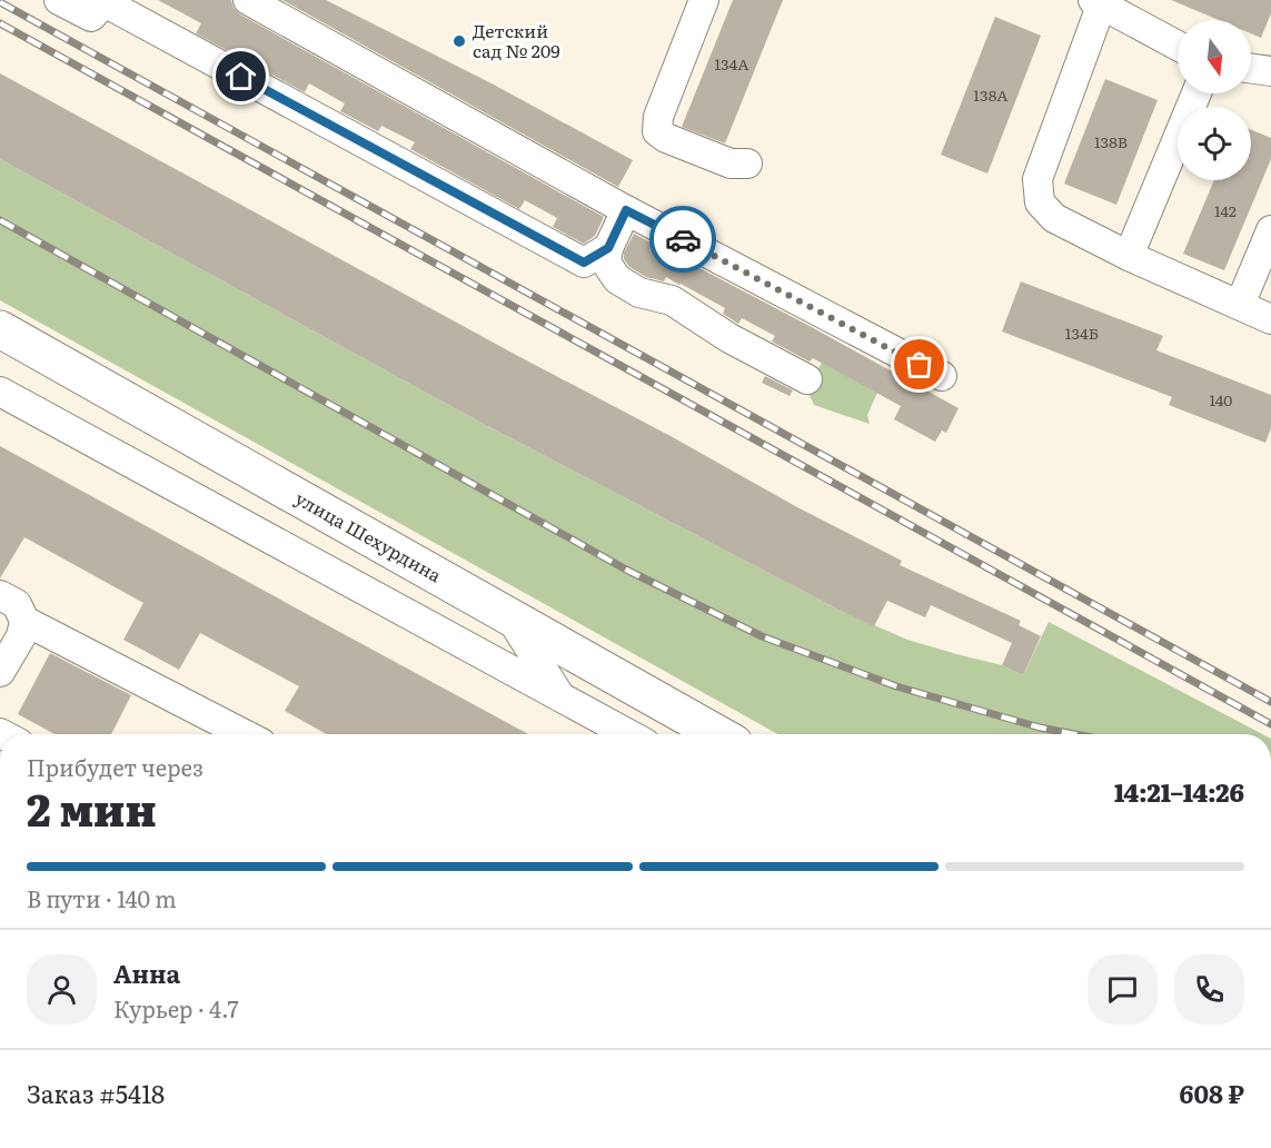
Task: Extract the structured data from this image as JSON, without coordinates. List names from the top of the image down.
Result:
{
  "streets": {
    "main road": ["улица Шехурдина"]
  },
  "places": ["Детский сад № 209"],
  "house_numbers": [
    "134А",
    "138А",
    "138В",
    "142",
    "134Б",
    "140"
  ],
  "north": "bottom",
  "page": {
    "heading": ["2 мин", "Прибудет через", "14:21–14:26"],
    "panel": [
      "Анна",
      "Курьер · 4.7",
      "Заказ #5418",
      "608 ₽"
    ],
    "bar": "В пути · 140 m"
  }
}
